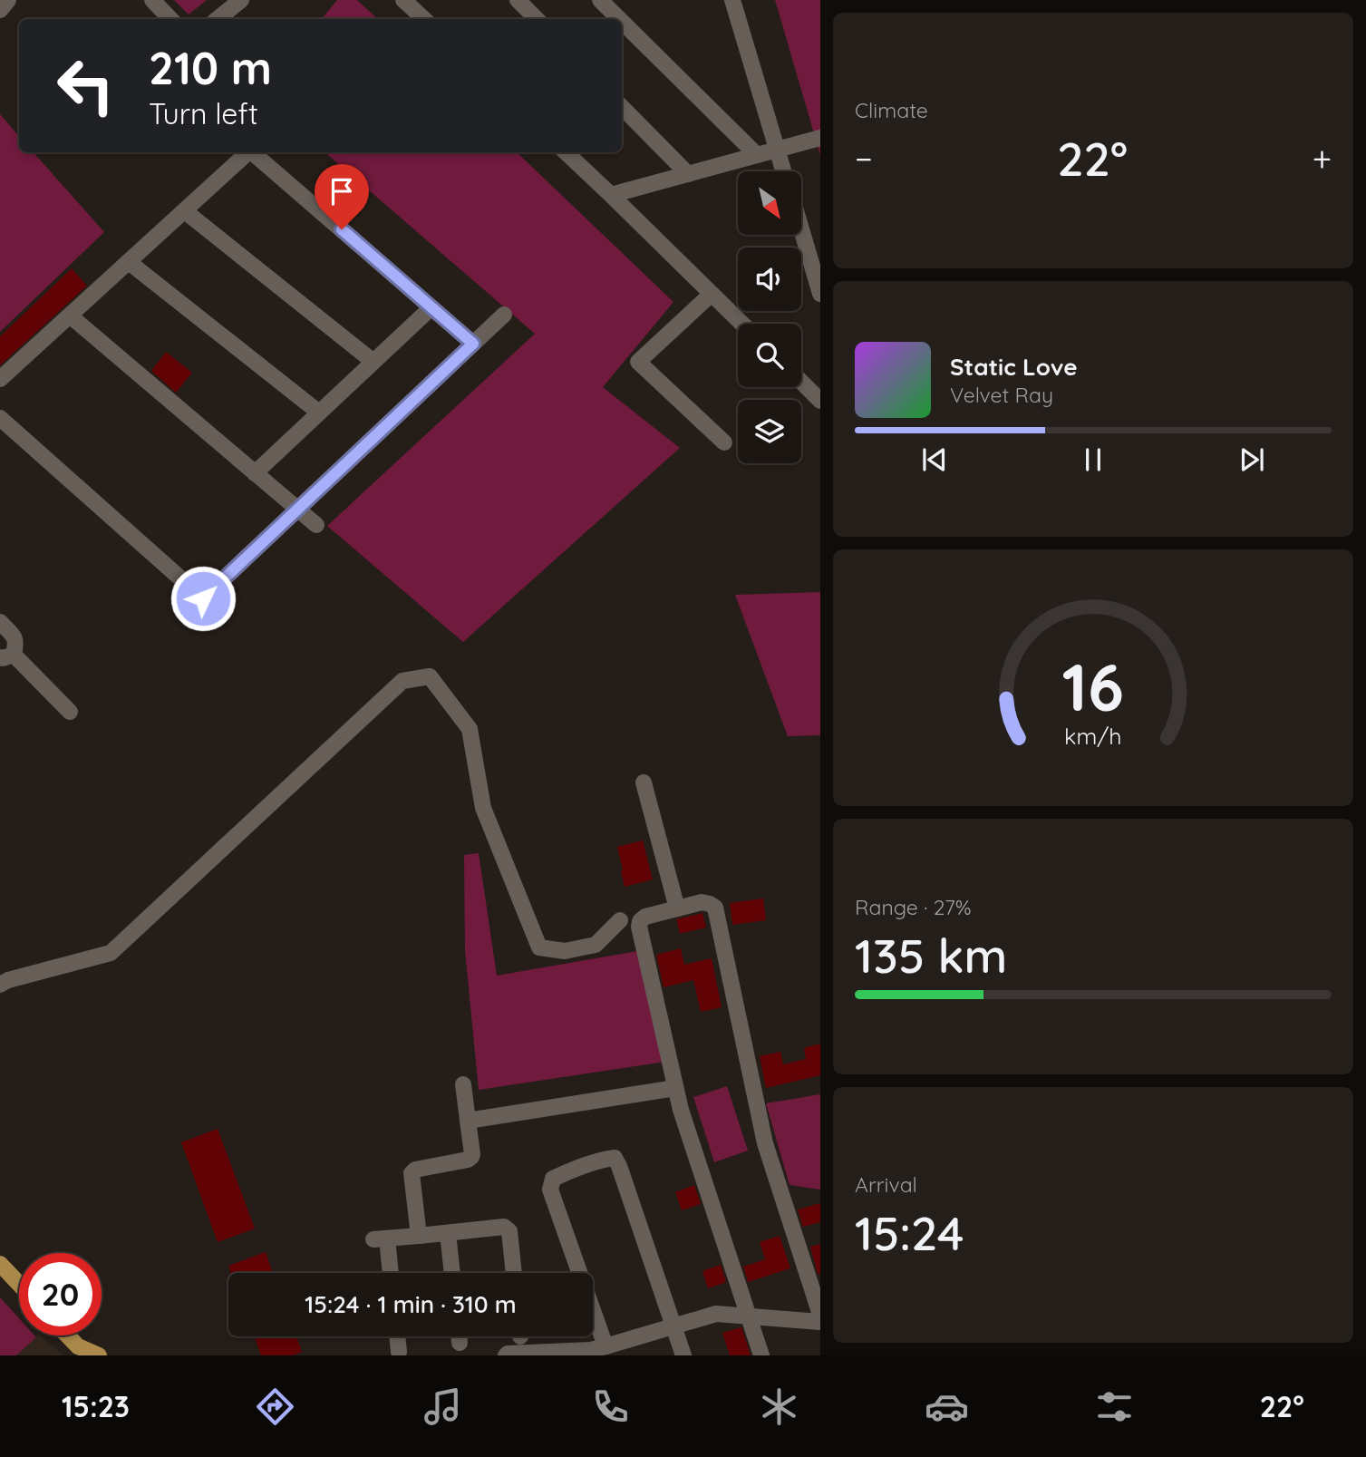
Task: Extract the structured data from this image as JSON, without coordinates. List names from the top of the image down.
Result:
{
  "north": "bottom right",
  "page": {
    "tile": [
      "Climate",
      ["Range · 27%", "135 km"],
      ["Arrival", "15:24"]
    ],
    "turn": ["210 m", "Turn left"],
    "heat": ["−", "22°", "+"],
    "song": ["Static Love", "Velvet Ray"],
    "limit": "20",
    "trip": "15:24 · 1 min · 310 m",
    "tabs": ["15:23", "22°"],
    "gauge": ["16", "km/h"]
  }
}
